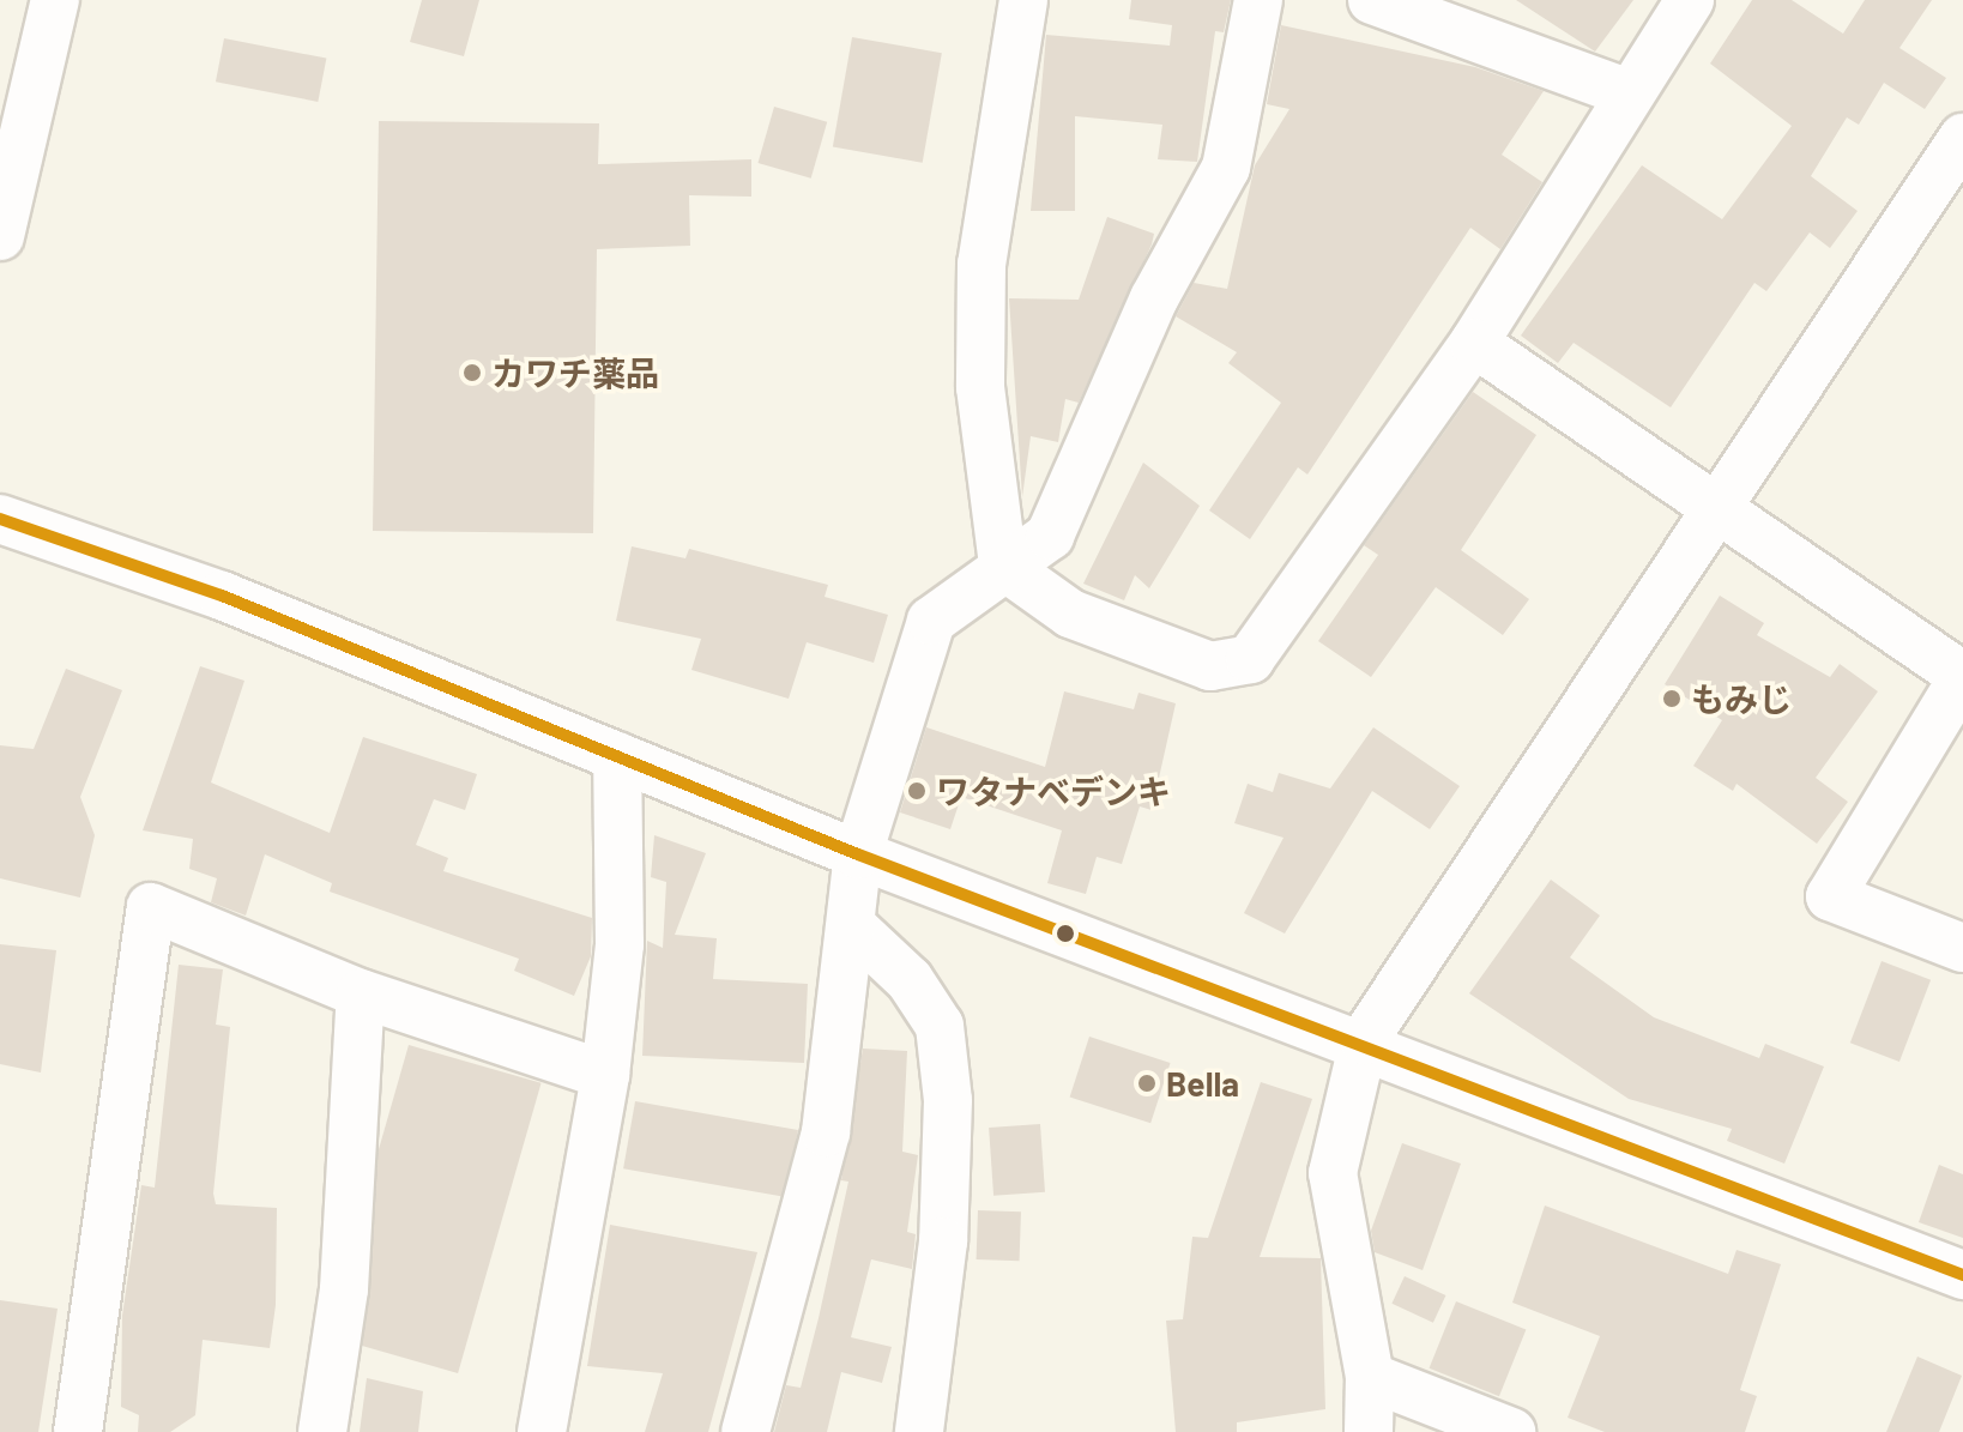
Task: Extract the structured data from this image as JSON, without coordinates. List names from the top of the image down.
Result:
{
  "places": [
    "カワチ薬品",
    "もみじ",
    "ワタナベデンキ",
    "Bella"
  ]
}
